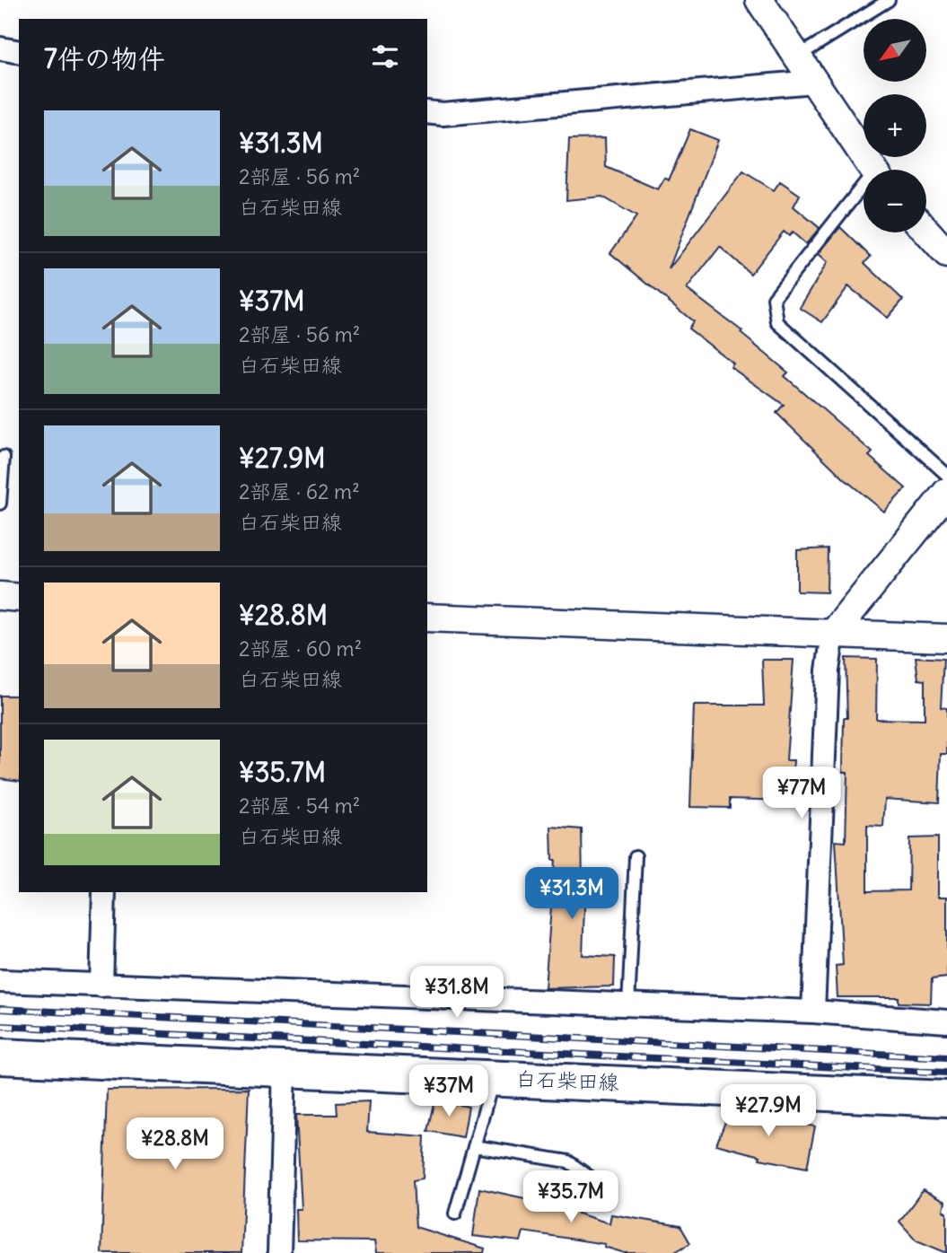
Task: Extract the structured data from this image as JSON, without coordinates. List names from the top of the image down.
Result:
{
  "streets": {
    "main road": ["白石柴田線"]
  },
  "north": "bottom left",
  "page": {
    "map_buttons": ["+", "−"],
    "heading": "7件の物件",
    "list": [
      {
        "name": "¥31.3M",
        "note": "2部屋 · 56 m² · 白石柴田線"
      },
      {
        "name": "¥37M",
        "note": "2部屋 · 56 m² · 白石柴田線"
      },
      {
        "name": "¥27.9M",
        "note": "2部屋 · 62 m² · 白石柴田線"
      },
      {
        "name": "¥28.8M",
        "note": "2部屋 · 60 m² · 白石柴田線"
      },
      {
        "name": "¥35.7M",
        "note": "2部屋 · 54 m² · 白石柴田線"
      }
    ],
    "price": [
      "¥77M",
      "¥31.3M",
      "¥31.8M",
      "¥37M",
      "¥27.9M",
      "¥28.8M",
      "¥35.7M"
    ]
  }
}
